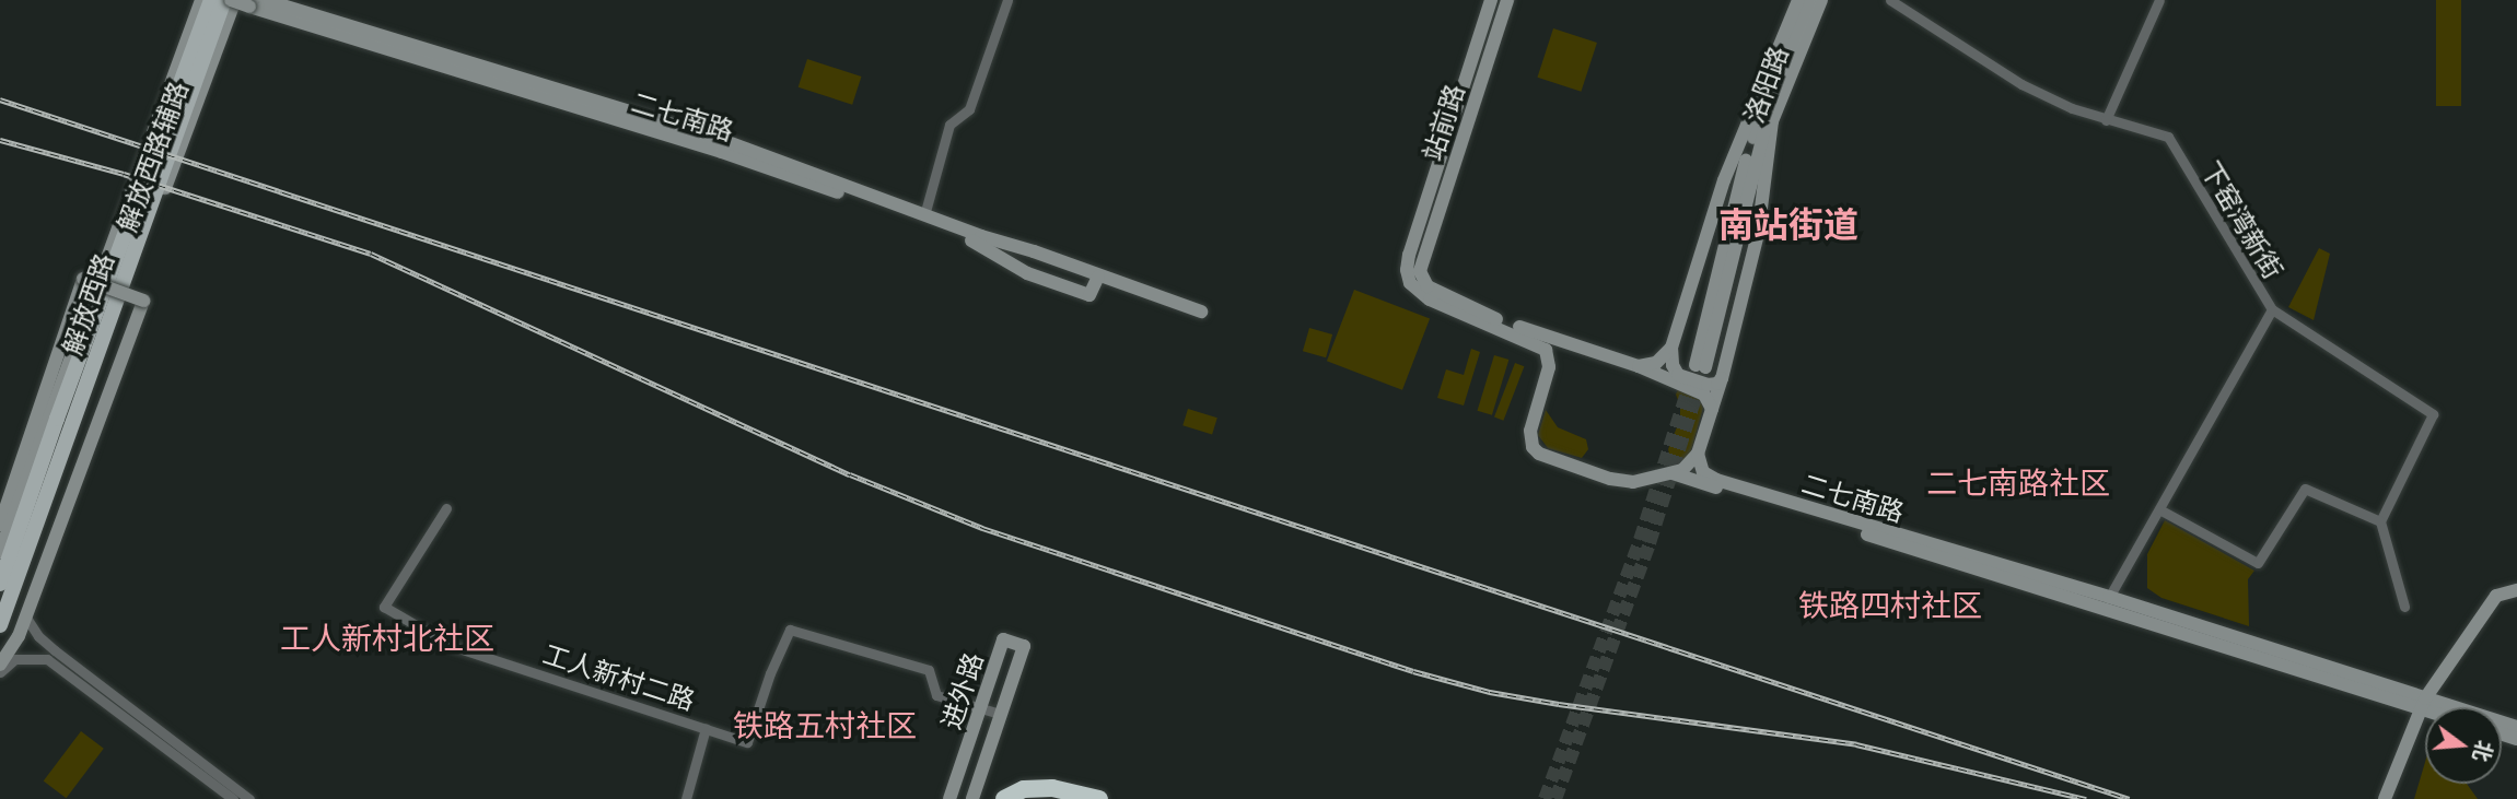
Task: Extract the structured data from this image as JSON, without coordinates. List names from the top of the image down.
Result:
{
  "streets": {
    "main road": [
      "洛阳路",
      "二七南路",
      "站前路",
      "解放西路辅路",
      "解放西路",
      "进外路"
    ],
    "street": ["下窑湾新街", "工人新村二路"]
  },
  "crossings": [
    ["二七南路", "解放西路辅路"],
    ["二七南路", "下窑湾新街"],
    ["解放西路辅路", "解放西路"],
    ["工人新村二路", "进外路"]
  ],
  "districts": [
    "南站街道",
    "二七南路社区",
    "铁路四村社区",
    "工人新村北社区",
    "铁路五村社区"
  ],
  "north": "right"
}
